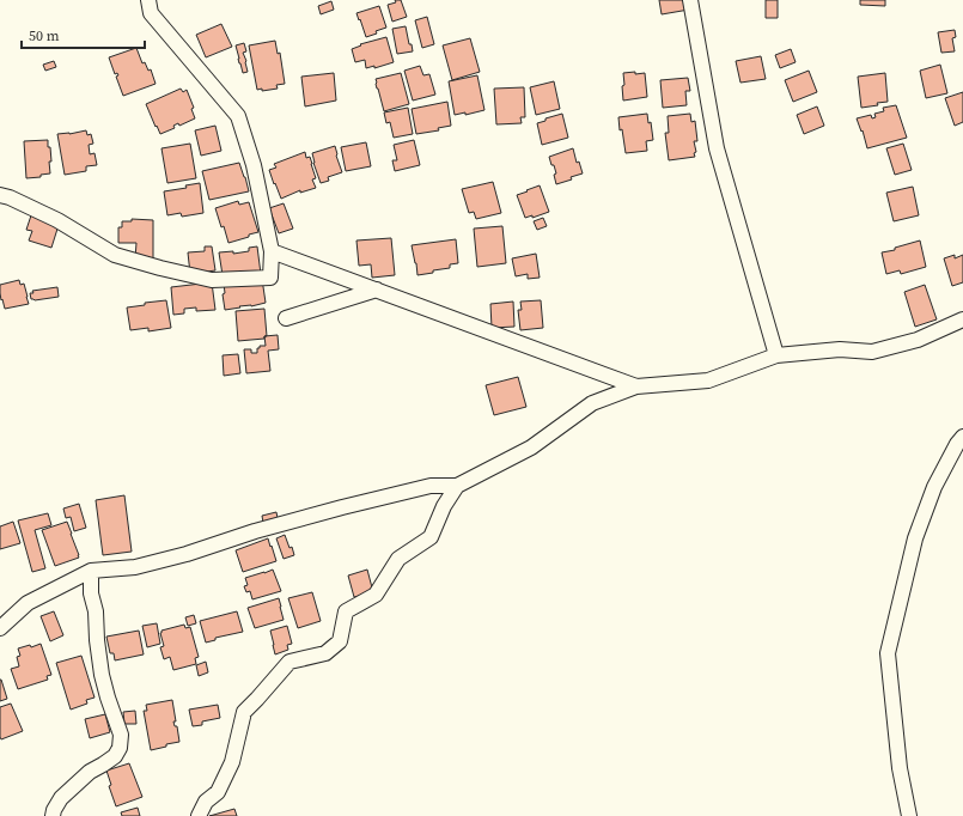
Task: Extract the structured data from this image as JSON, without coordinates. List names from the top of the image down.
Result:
{
  "scale_bar": "50 m"
}
